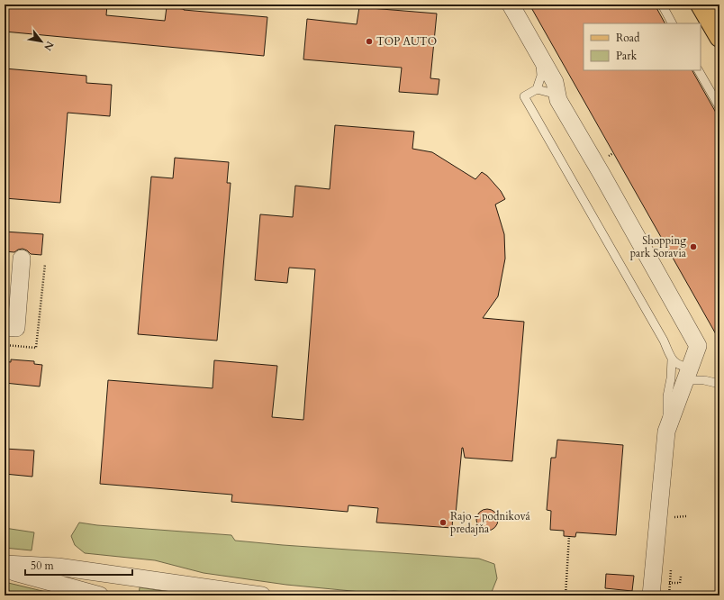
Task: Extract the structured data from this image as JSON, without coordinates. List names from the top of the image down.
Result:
{
  "places": ["TOP AUTO", "Shopping park Soravia", "Rajo - podniková predajňa"],
  "legend": ["Road", "Park"],
  "scale_bar": "50 m",
  "north": "bottom right"
}
